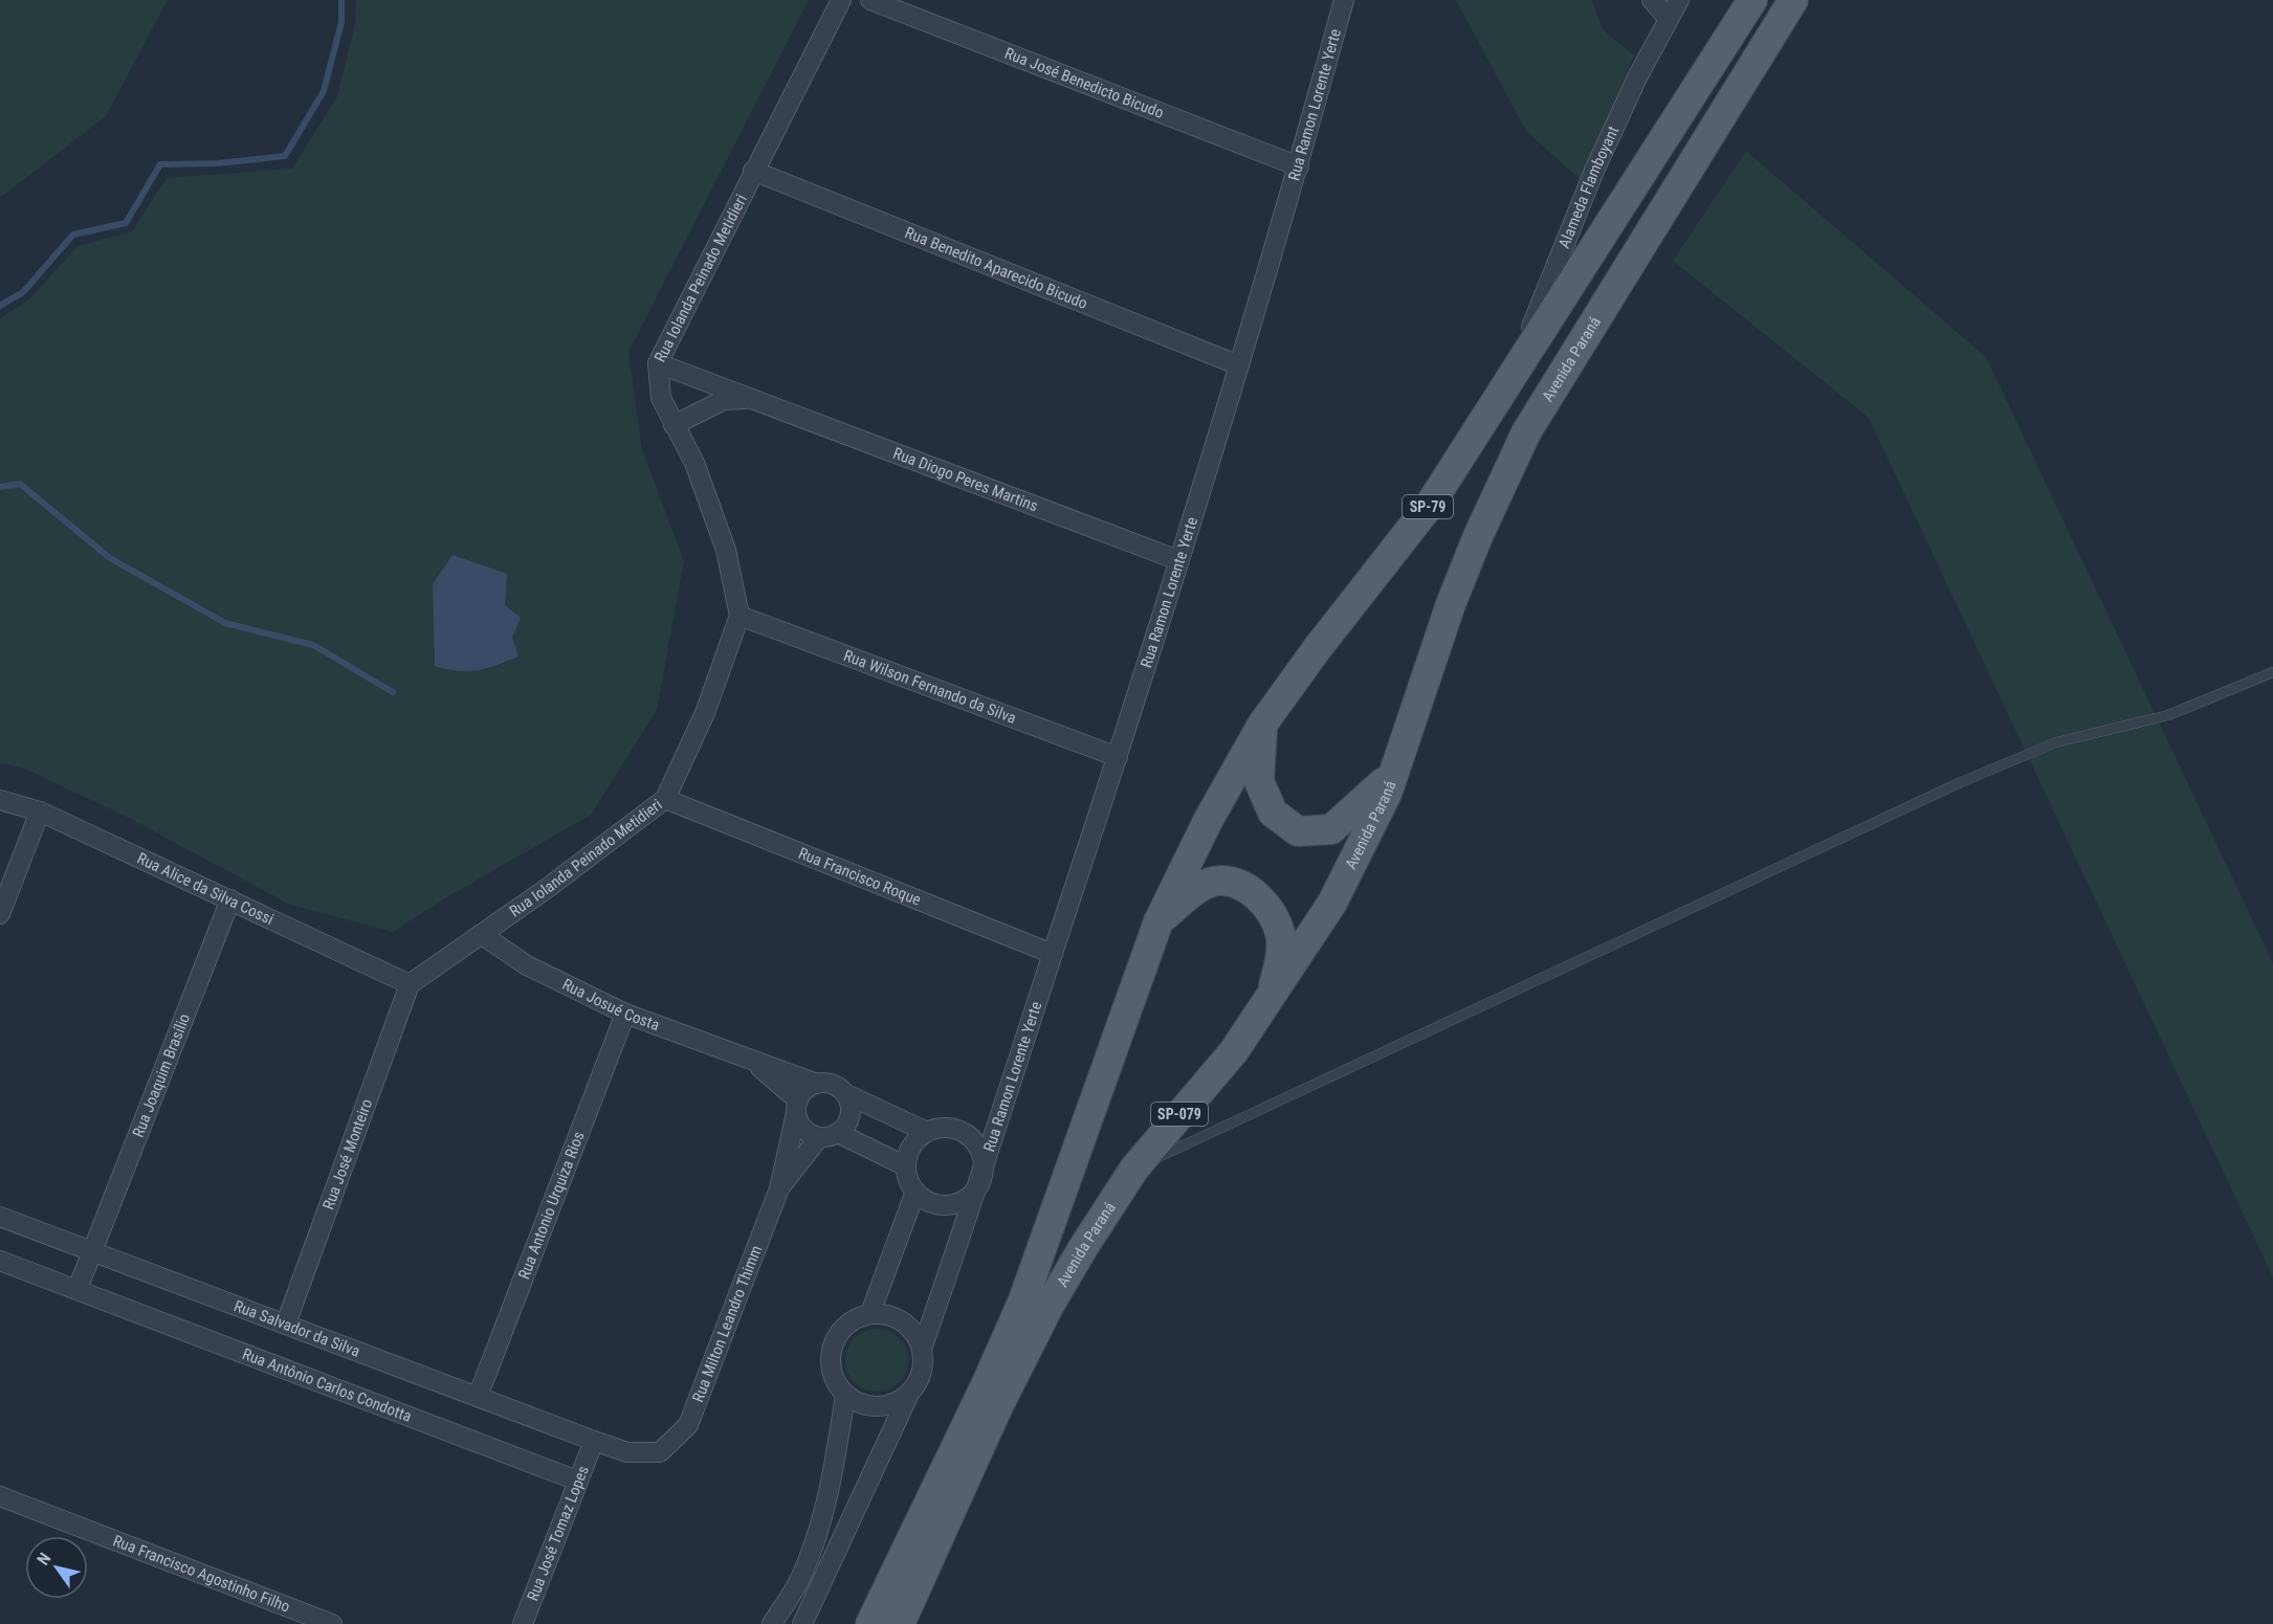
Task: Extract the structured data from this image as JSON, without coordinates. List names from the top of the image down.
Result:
{
  "streets": {
    "main road": ["Avenida Paraná", "SP-79", "SP-079"],
    "street": [
      "Rua José Benedicto Bicudo",
      "Rua Ramon Lorente Yerte",
      "Alameda Flamboyant",
      "Rua Benedito Aparecido Bicudo",
      "Rua Iolanda Peinado Metidieri",
      "Rua Diogo Peres Martins",
      "Rua Wilson Fernando da Silva",
      "Rua Francisco Roque",
      "Rua Alice da Silva Cossi",
      "Rua Josué Costa",
      "Rua Joaquim Brasílio",
      "Rua José Monteiro",
      "Rua Antonio Urquiza Rios",
      "Rua Milton Leandro Thimm",
      "Rua Salvador da Silva",
      "Rua Antônio Carlos Condotta",
      "Rua José Tomaz Lopes",
      "Rua Francisco Agostinho Filho"
    ]
  },
  "crossings": [
    ["Rua José Benedicto Bicudo", "Rua Ramon Lorente Yerte"],
    ["Rua Ramon Lorente Yerte", "Rua Benedito Aparecido Bicudo"],
    ["Rua Ramon Lorente Yerte", "Rua Diogo Peres Martins"],
    ["Rua Ramon Lorente Yerte", "Rua Wilson Fernando da Silva"],
    ["Rua Ramon Lorente Yerte", "Rua Francisco Roque"],
    ["Alameda Flamboyant", "Avenida Paraná"],
    ["Rua Benedito Aparecido Bicudo", "Rua Iolanda Peinado Metidieri"],
    ["Rua Iolanda Peinado Metidieri", "Rua Diogo Peres Martins"],
    ["Rua Iolanda Peinado Metidieri", "Rua Wilson Fernando da Silva"],
    ["Rua Iolanda Peinado Metidieri", "Rua Francisco Roque"],
    ["Rua Iolanda Peinado Metidieri", "Rua Alice da Silva Cossi"],
    ["Rua Iolanda Peinado Metidieri", "Rua Josué Costa"],
    ["Rua Iolanda Peinado Metidieri", "Rua José Monteiro"],
    ["Rua Alice da Silva Cossi", "Rua Joaquim Brasílio"],
    ["Rua Alice da Silva Cossi", "Rua José Monteiro"],
    ["Rua Josué Costa", "Rua Antonio Urquiza Rios"],
    ["Rua Josué Costa", "Rua Milton Leandro Thimm"],
    ["Rua Joaquim Brasílio", "Rua Salvador da Silva"],
    ["Rua José Monteiro", "Rua Salvador da Silva"],
    ["Rua Antonio Urquiza Rios", "Rua Salvador da Silva"],
    ["Rua Milton Leandro Thimm", "Rua Salvador da Silva"],
    ["Rua Milton Leandro Thimm", "Rua José Tomaz Lopes"],
    ["Rua Salvador da Silva", "Rua José Tomaz Lopes"],
    ["Rua Antônio Carlos Condotta", "Rua José Tomaz Lopes"]
  ],
  "north": "top left"
}
